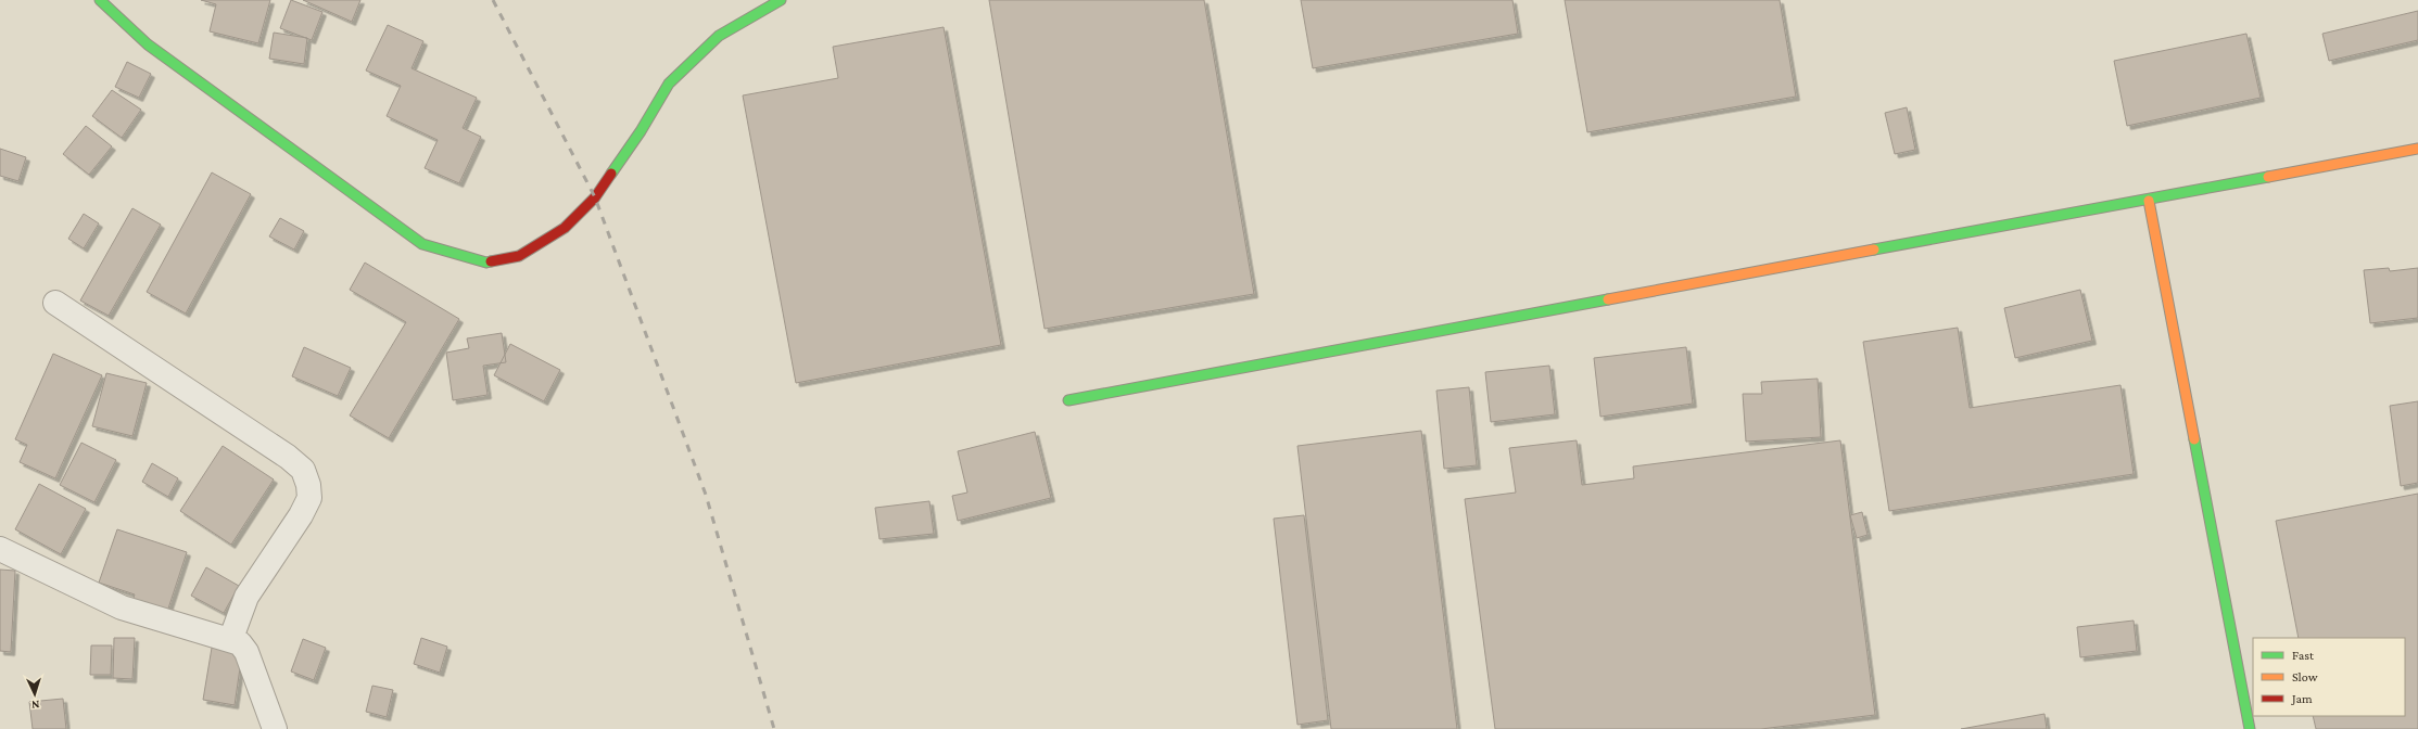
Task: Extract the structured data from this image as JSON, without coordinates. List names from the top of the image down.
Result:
{
  "legend": ["Fast", "Slow", "Jam"],
  "north": "bottom"
}
